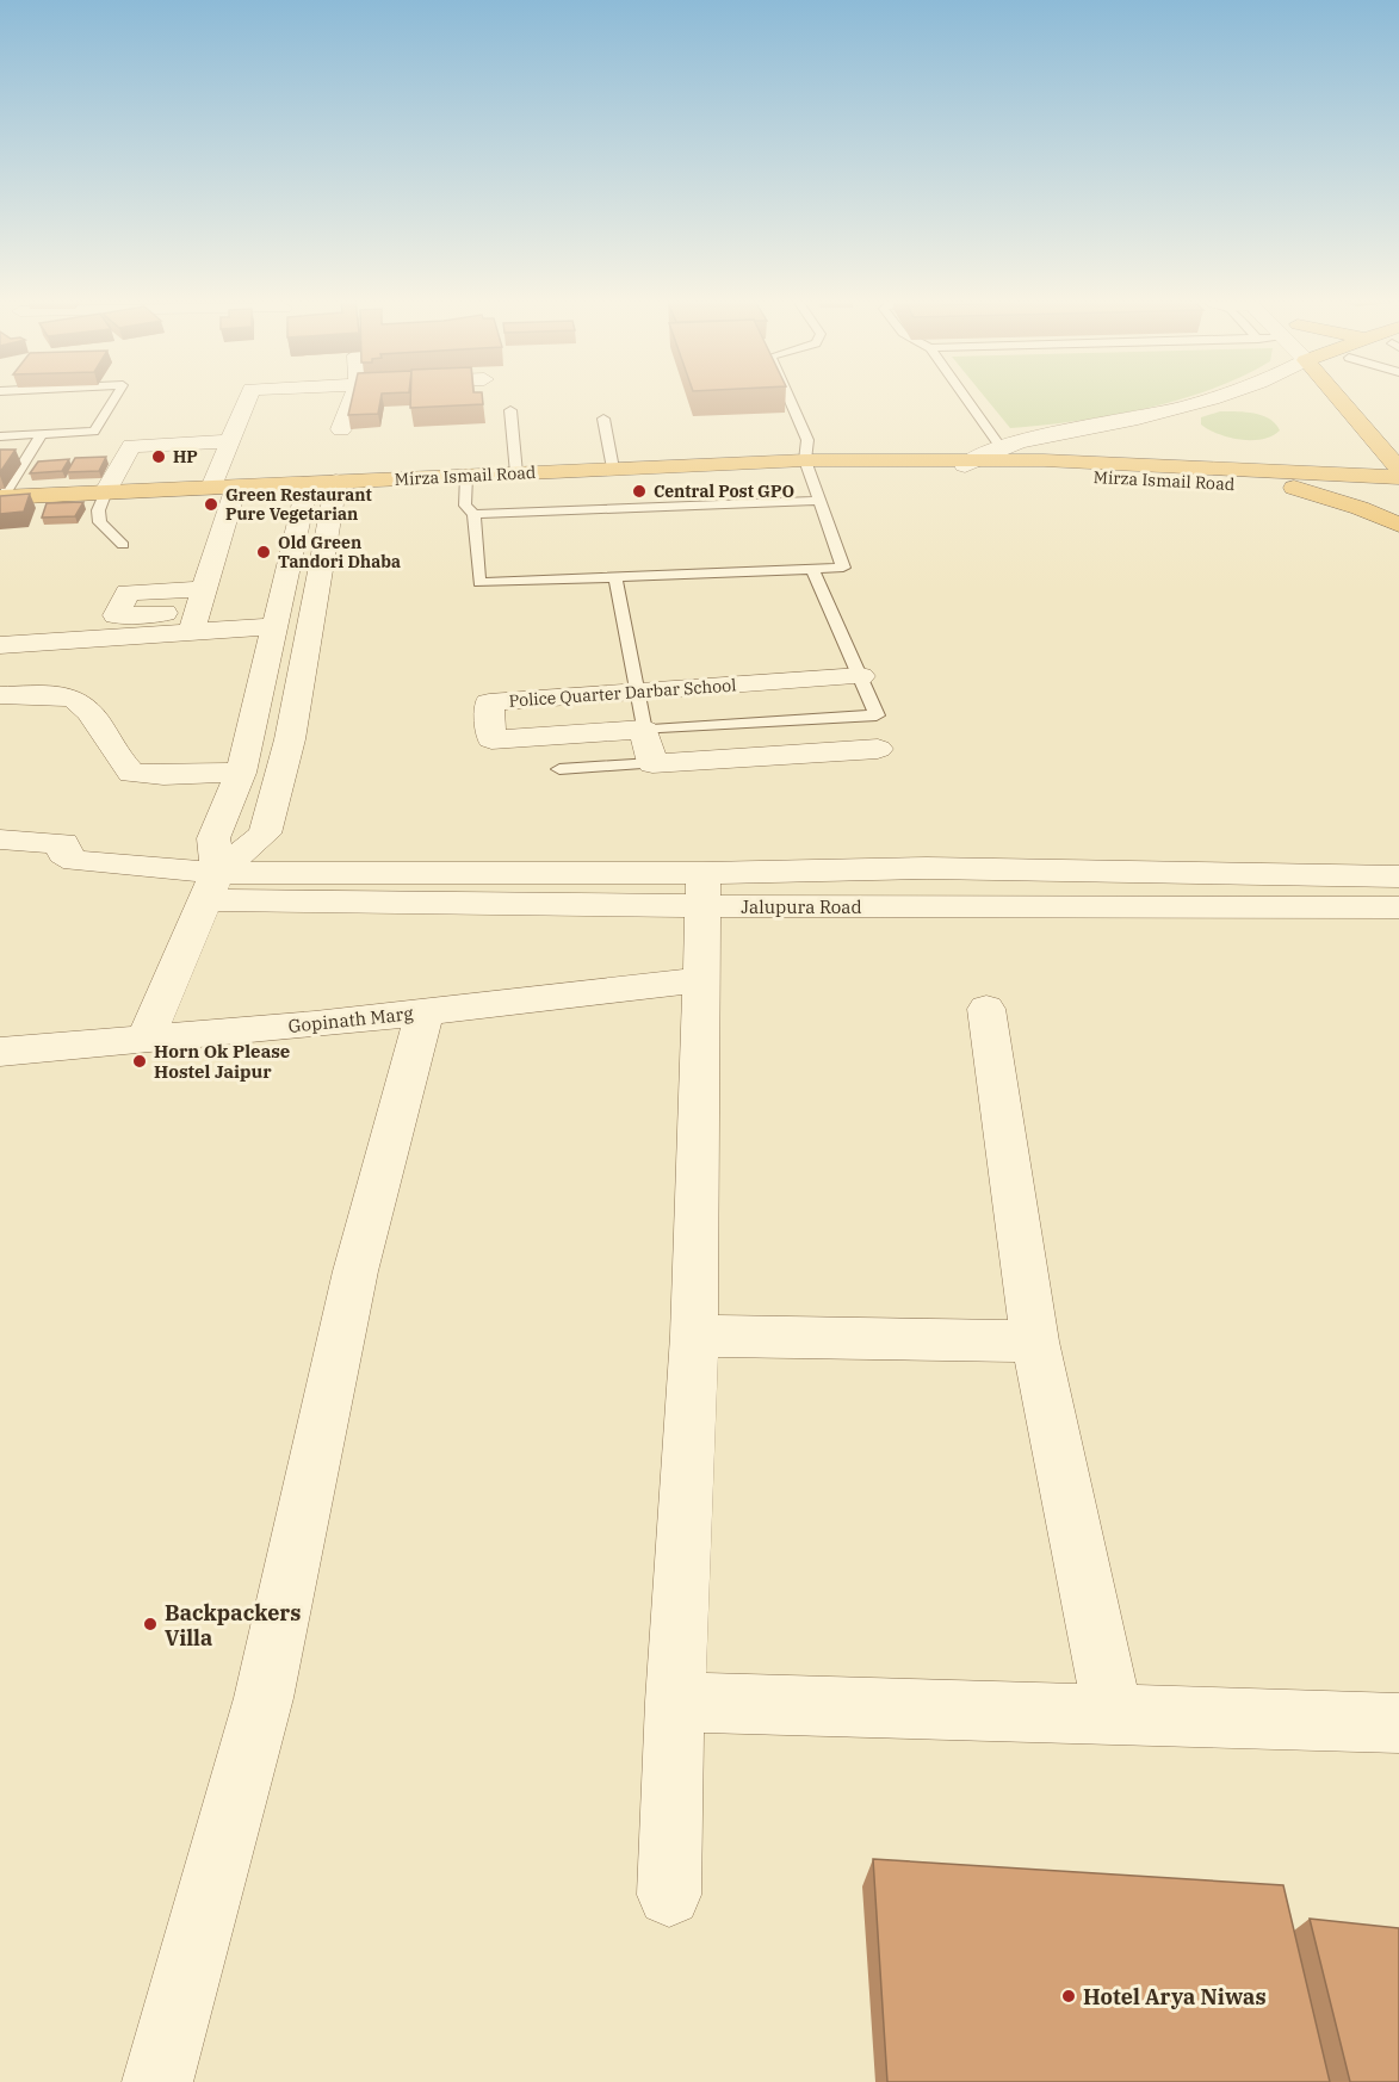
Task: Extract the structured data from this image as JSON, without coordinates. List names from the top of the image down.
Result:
{
  "streets": {
    "highway": ["Mirza Ismail Road"],
    "street": ["Police Quarter Darbar School", "Jalupura Road", "Gopinath Marg"]
  },
  "places": [
    "HP",
    "Central Post GPO",
    "Green Restaurant Pure Vegetarian",
    "Old Green Tandori Dhaba",
    "Horn Ok Please Hostel Jaipur",
    "Backpackers Villa",
    "Hotel Arya Niwas"
  ]
}
